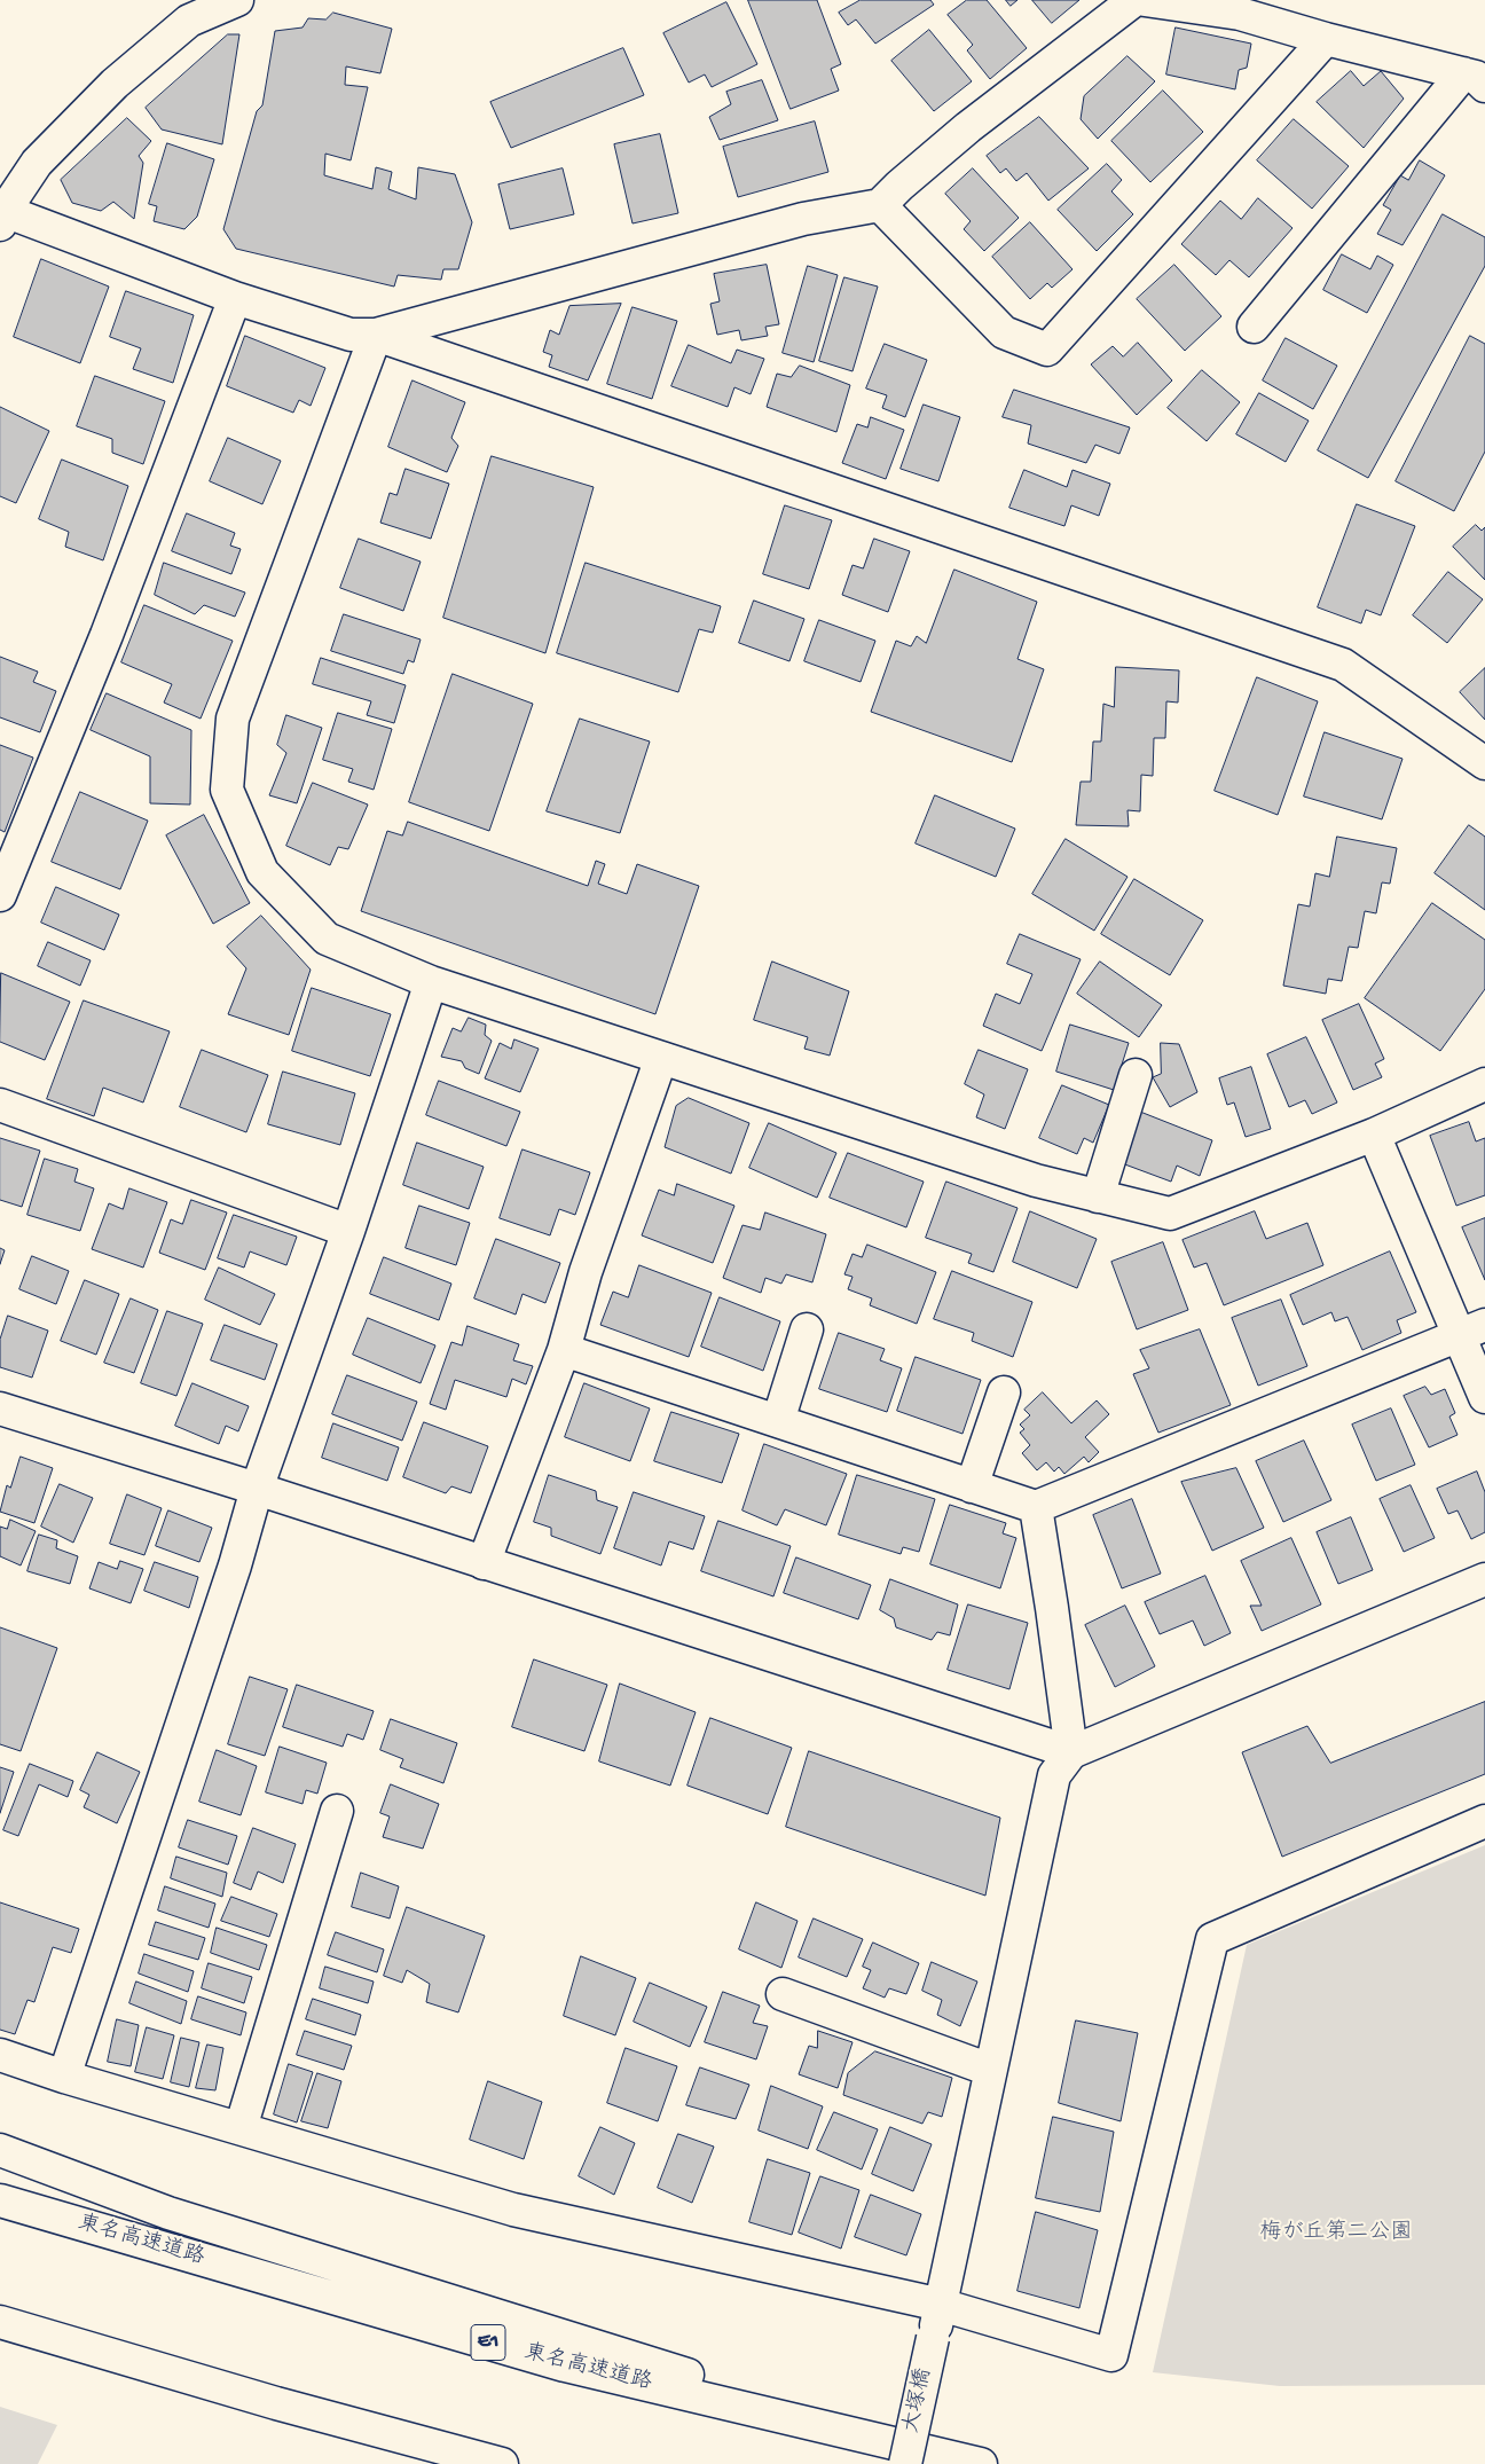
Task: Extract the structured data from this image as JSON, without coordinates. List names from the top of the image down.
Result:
{
  "streets": {
    "main road": ["東名高速道路", "E1", "大塚橋"]
  },
  "parks": ["梅が丘第二公園"]
}
